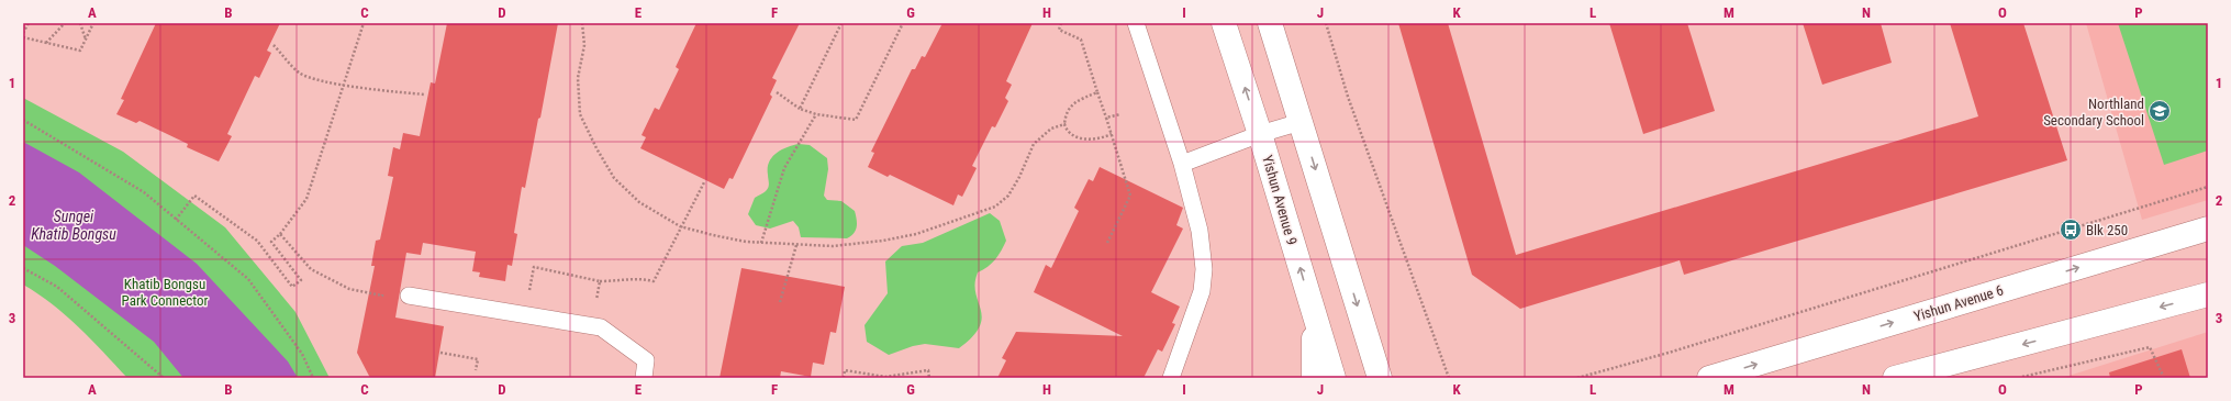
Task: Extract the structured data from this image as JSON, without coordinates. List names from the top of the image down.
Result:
{
  "streets": {
    "main road": ["Yishun Avenue 9", "Yishun Avenue 6"]
  },
  "water": ["Sungei Khatib Bongsu"],
  "parks": ["Khatib Bongsu Park Connector"],
  "places": {
    "school or university": ["Northland Secondary School"],
    "bus stop": ["Blk 250"]
  },
  "grid": {
    "columns": [
      "A",
      "B",
      "C",
      "D",
      "E",
      "F",
      "G",
      "H",
      "I",
      "J",
      "K",
      "L",
      "M",
      "N",
      "O",
      "P"
    ],
    "rows": ["1", "2", "3"]
  }
}
